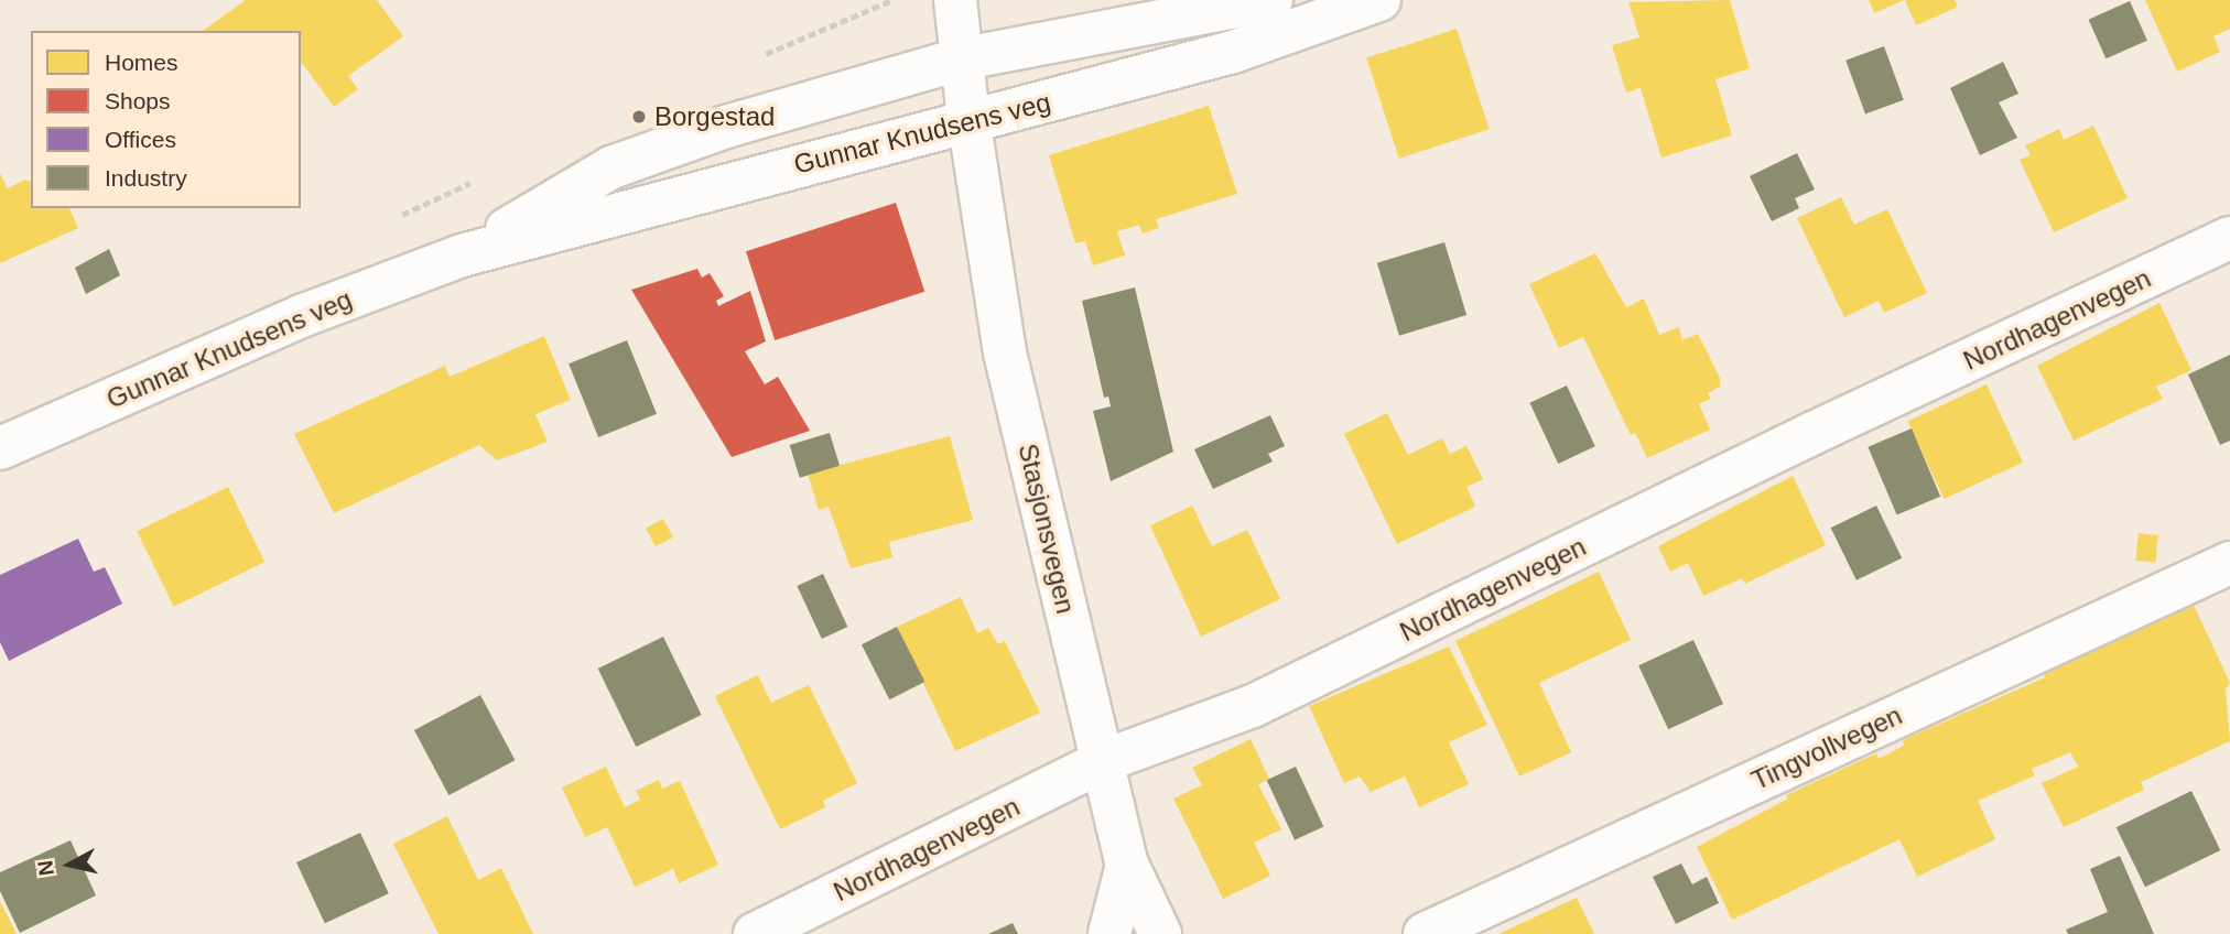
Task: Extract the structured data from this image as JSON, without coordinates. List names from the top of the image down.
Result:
{
  "streets": {
    "street": [
      "Gunnar Knudsens veg",
      "Nordhagenvegen",
      "Stasjonsvegen",
      "Tingvollvegen"
    ]
  },
  "crossings": [
    ["Gunnar Knudsens veg", "Stasjonsvegen"],
    ["Nordhagenvegen", "Stasjonsvegen"]
  ],
  "places": ["Borgestad"],
  "legend": [
    "Homes",
    "Shops",
    "Offices",
    "Industry"
  ],
  "north": "left"
}
